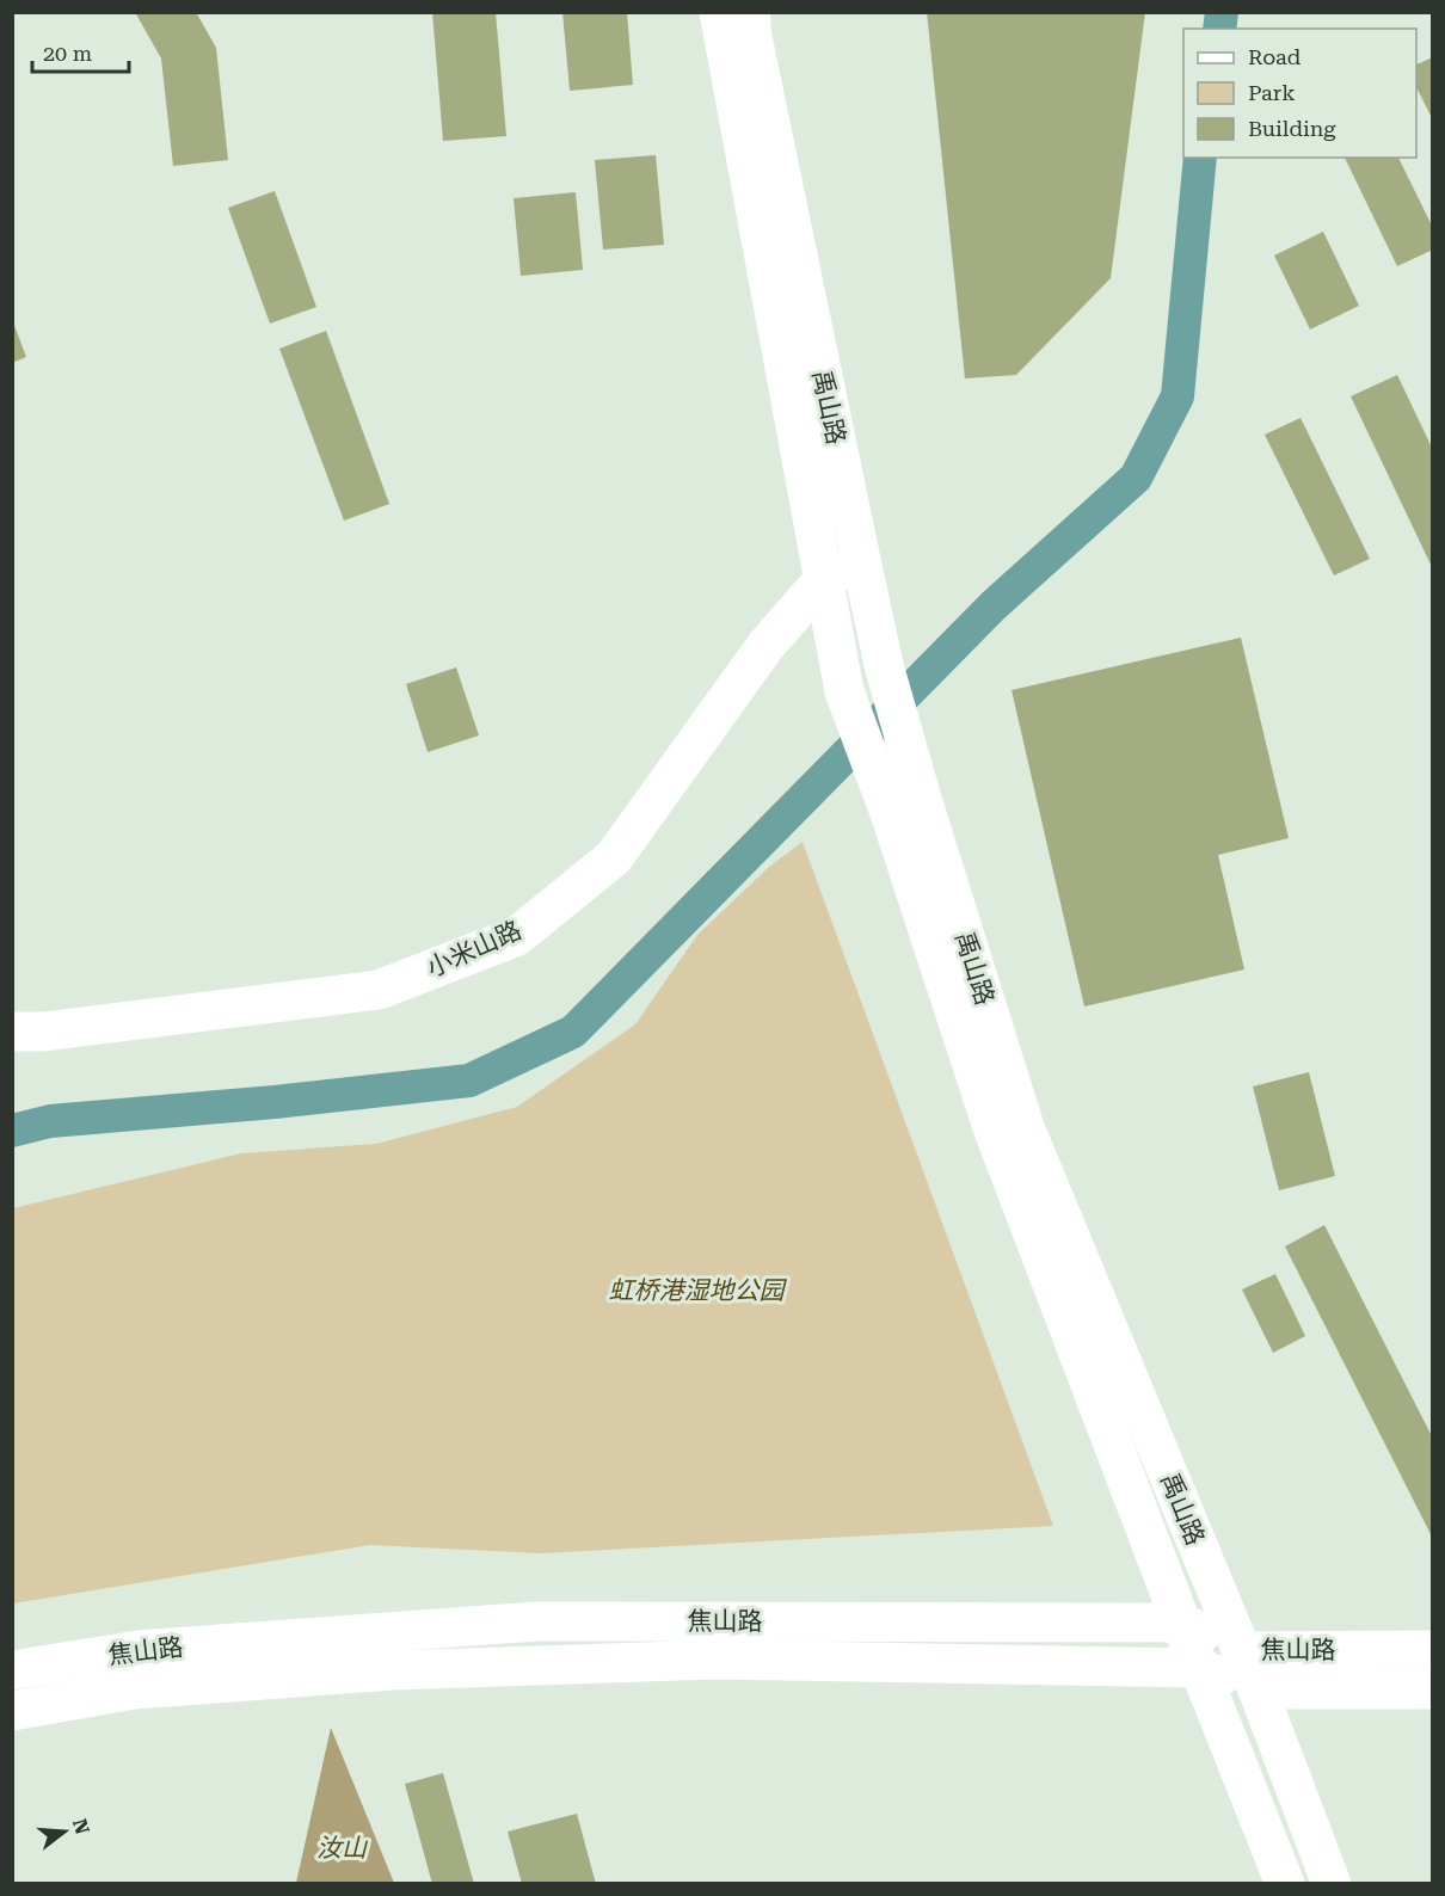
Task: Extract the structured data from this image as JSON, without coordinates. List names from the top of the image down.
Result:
{
  "streets": {
    "main road": ["禹山路", "小米山路", "焦山路"]
  },
  "crossings": [
    ["禹山路", "小米山路"],
    ["禹山路", "焦山路"]
  ],
  "parks": ["虹桥港湿地公园", "汝山"],
  "legend": ["Road", "Park", "Building"],
  "scale_bar": "20 m",
  "north": "right"
}
